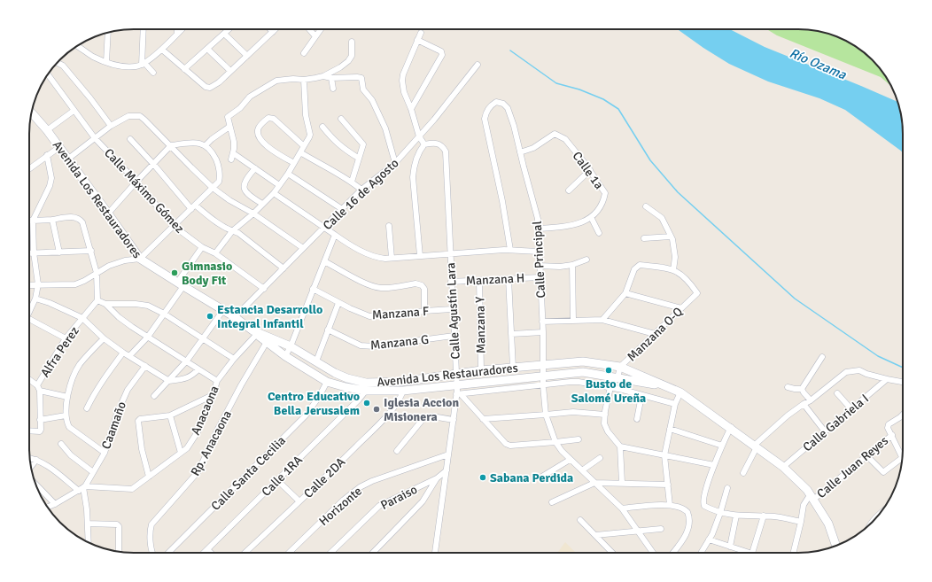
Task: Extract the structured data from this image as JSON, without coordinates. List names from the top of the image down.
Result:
{
  "streets": {
    "street": [
      "Calle 1a",
      "Calle Máximo Gómez",
      "Calle 16 de Agosto",
      "Avenida Los Restauradores",
      "Calle Principal",
      "Manzana H",
      "Calle Agustín Lara",
      "Manzana F",
      "Manzana Y",
      "Manzana O-Q",
      "Manzana G",
      "Alfra Perez",
      "Anacaona",
      "Calle Gabriela I",
      "Caamaño",
      "Rp. Anacaona",
      "Calle Juan Reyes",
      "Calle Santa Cecilia",
      "Calle 1RA",
      "Calle 2DA",
      "Paraiso",
      "Horizonte"
    ]
  },
  "crossings": [
    ["Calle 1a", "Calle Principal"],
    ["Calle Máximo Gómez", "Calle 16 de Agosto"],
    ["Calle 16 de Agosto", "Avenida Los Restauradores"],
    ["Avenida Los Restauradores", "Calle Principal"],
    ["Avenida Los Restauradores", "Calle Agustín Lara"],
    ["Avenida Los Restauradores", "Manzana Y"],
    ["Avenida Los Restauradores", "Manzana O-Q"],
    ["Avenida Los Restauradores", "Anacaona"],
    ["Avenida Los Restauradores", "Calle Gabriela I"],
    ["Avenida Los Restauradores", "Calle Juan Reyes"],
    ["Calle Principal", "Manzana H"],
    ["Manzana H", "Calle Agustín Lara"],
    ["Manzana H", "Manzana Y"],
    ["Calle Agustín Lara", "Manzana F"],
    ["Calle Agustín Lara", "Manzana G"],
    ["Calle Agustín Lara", "Paraiso"],
    ["Calle Agustín Lara", "Horizonte"],
    ["Anacaona", "Caamaño"]
  ],
  "water": ["Río Ozama"],
  "places": [
    "Gimnasio Body Fit",
    "Estancia Desarrollo Integral Infantil",
    "Busto de Salomé Ureña",
    "Centro Educativo Bella Jerusalem",
    "Iglesia Accion Misionera",
    "Sabana Perdida"
  ]
}
